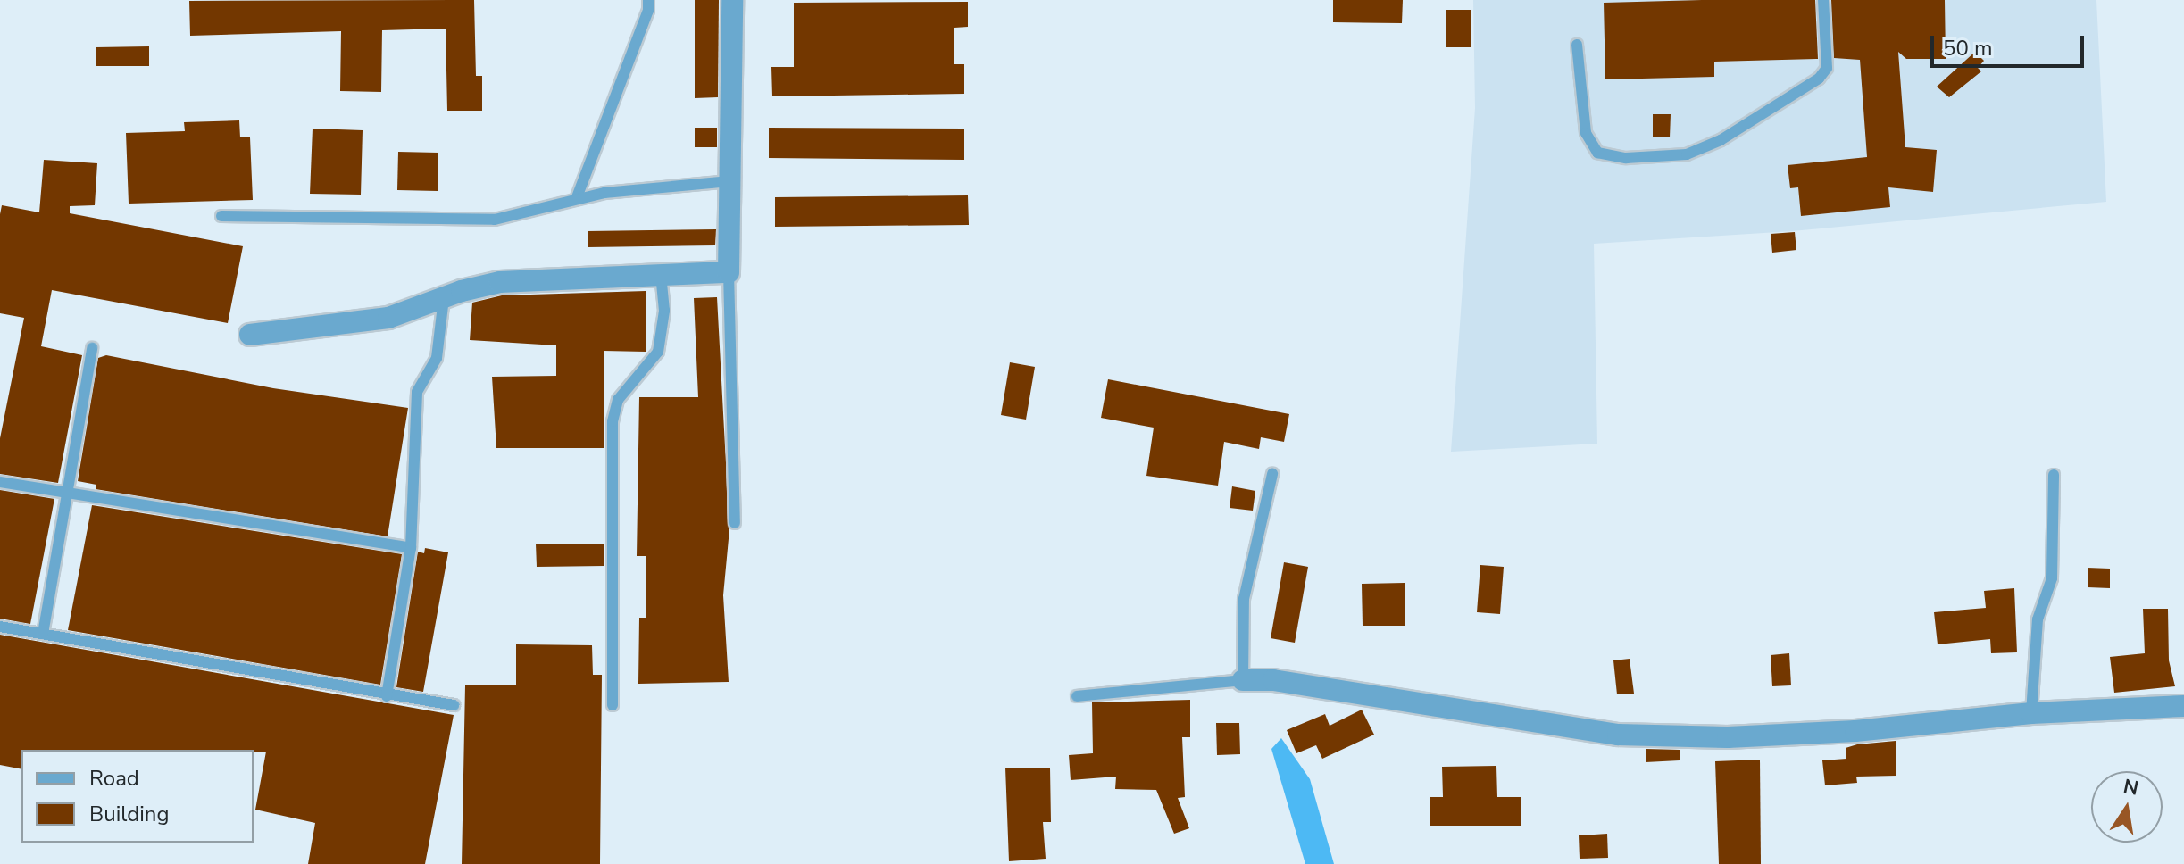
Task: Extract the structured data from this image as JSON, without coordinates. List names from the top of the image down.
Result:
{
  "legend": ["Road", "Building"],
  "scale_bar": "50 m",
  "north": "top"
}
